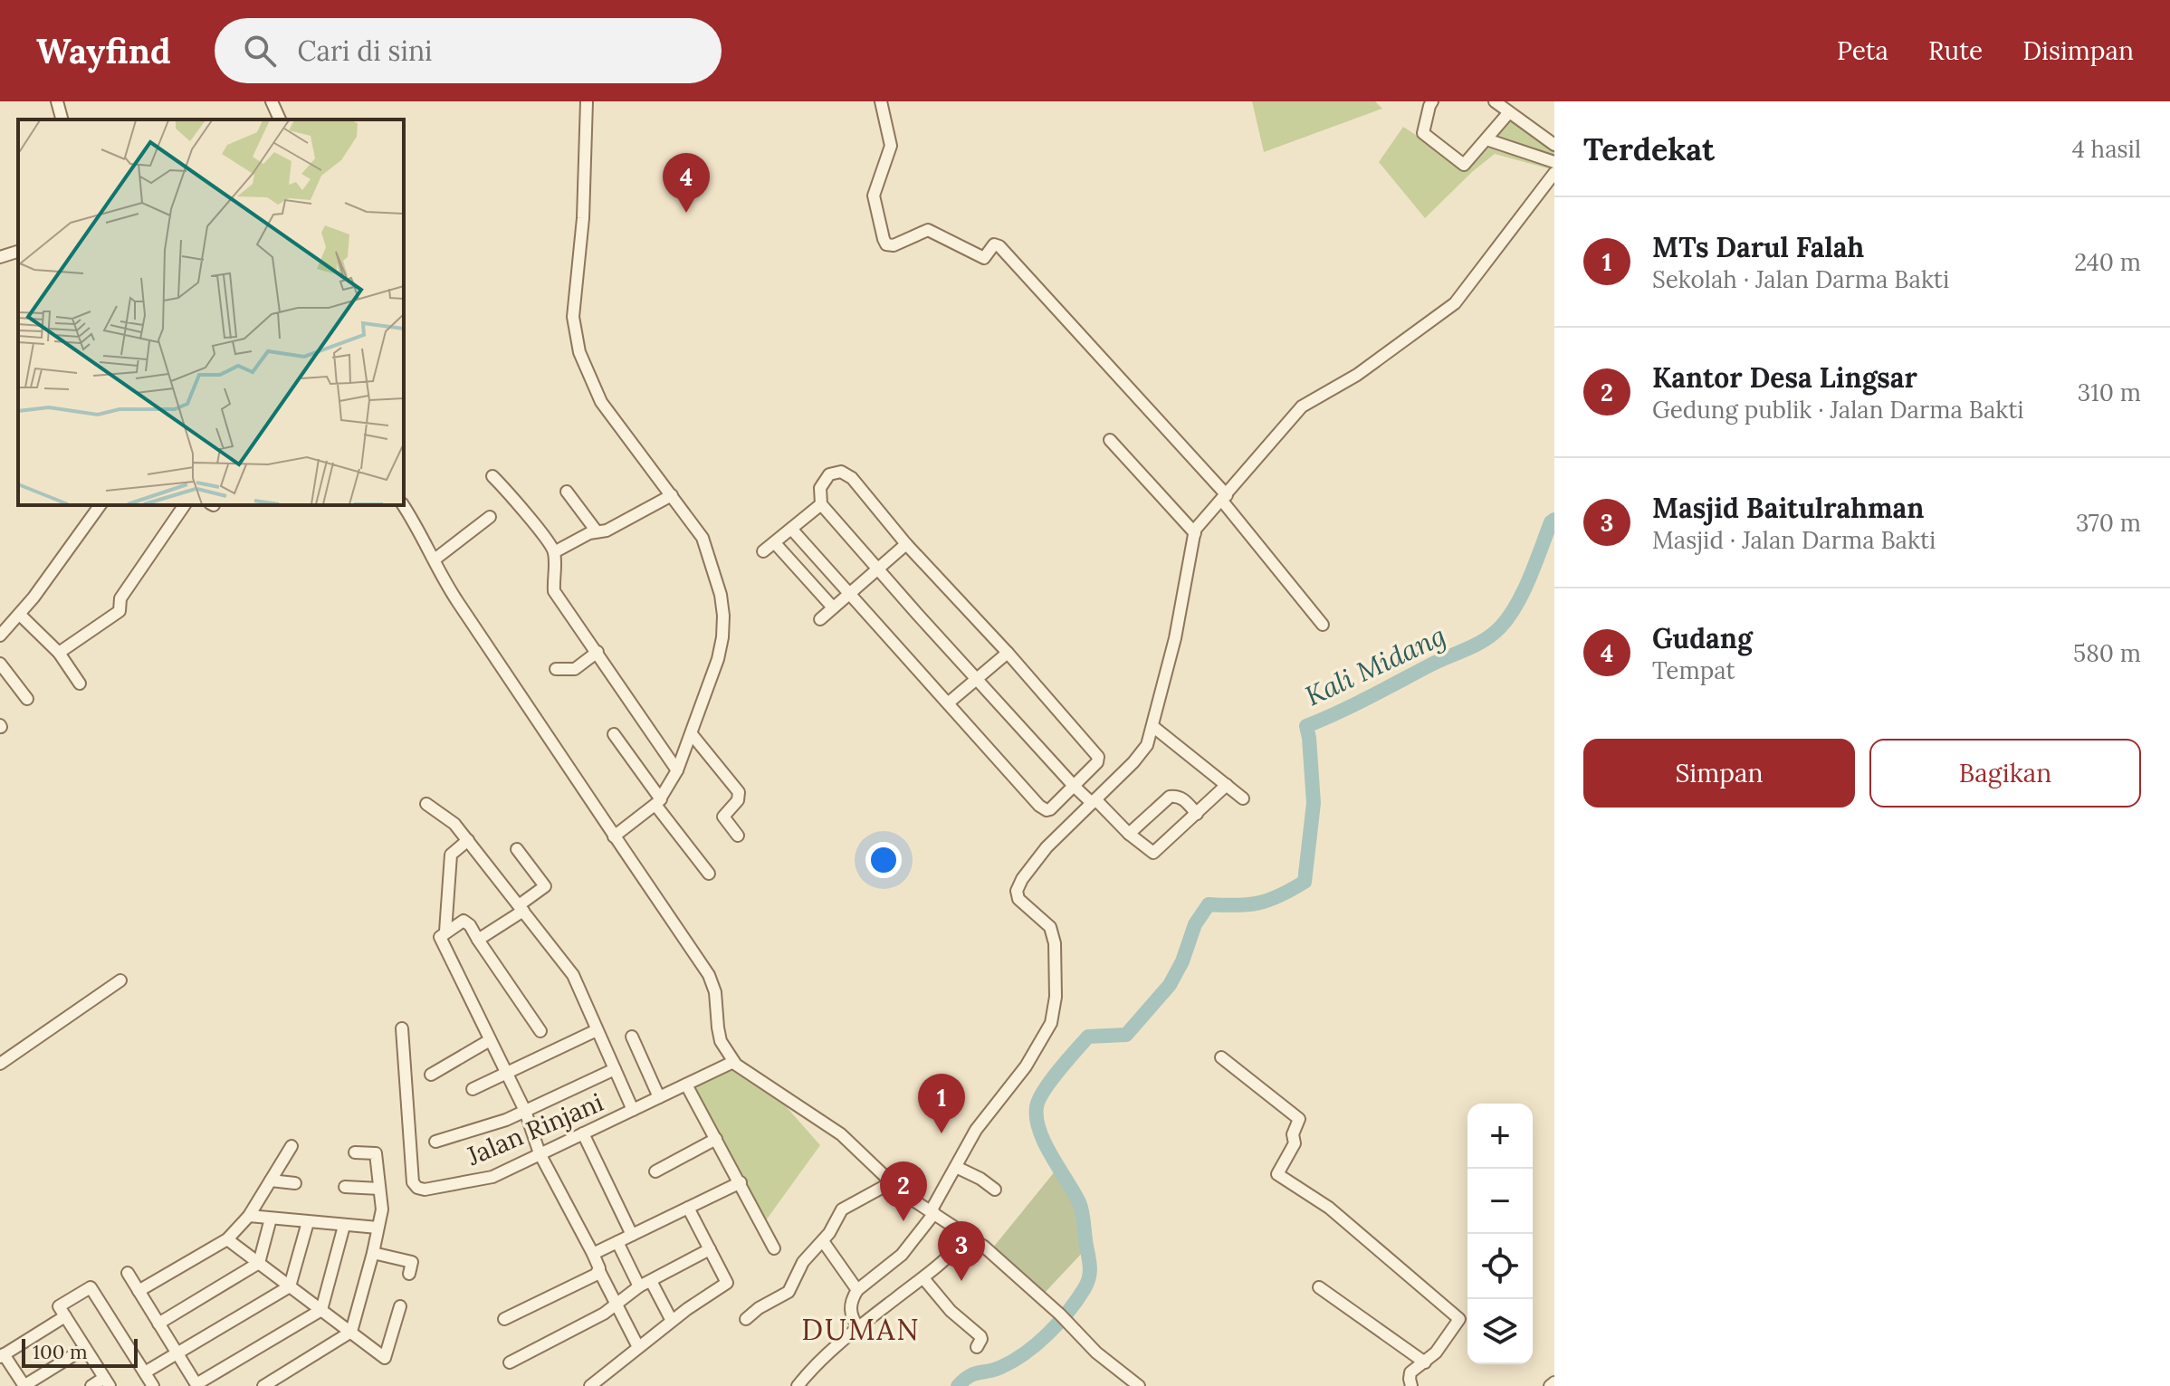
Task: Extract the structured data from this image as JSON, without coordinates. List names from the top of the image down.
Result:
{
  "streets": {
    "street": ["Jalan Rinjani"]
  },
  "districts": ["DUMAN"],
  "water": ["Kali Midang"],
  "scale_bar": "100 m",
  "page": {
    "header": "Wayfind",
    "search": "Cari di sini",
    "nav": ["Peta", "Rute", "Disimpan"],
    "heading": ["Terdekat", "4 hasil"],
    "pins": [
      "4",
      "1",
      "2",
      "3"
    ],
    "list": [
      {
        "mark": "1",
        "name": "MTs Darul Falah",
        "note": "Sekolah · Jalan Darma Bakti",
        "value": "240 m"
      },
      {
        "mark": "2",
        "name": "Kantor Desa Lingsar",
        "note": "Gedung publik · Jalan Darma Bakti",
        "value": "310 m"
      },
      {
        "mark": "3",
        "name": "Masjid Baitulrahman",
        "note": "Masjid · Jalan Darma Bakti",
        "value": "370 m"
      },
      {
        "mark": "4",
        "name": "Gudang",
        "note": "Tempat",
        "value": "580 m"
      }
    ],
    "buttons": ["Simpan", "Bagikan"],
    "map_buttons": ["+", "−"],
    "scale": "100 m"
  }
}
